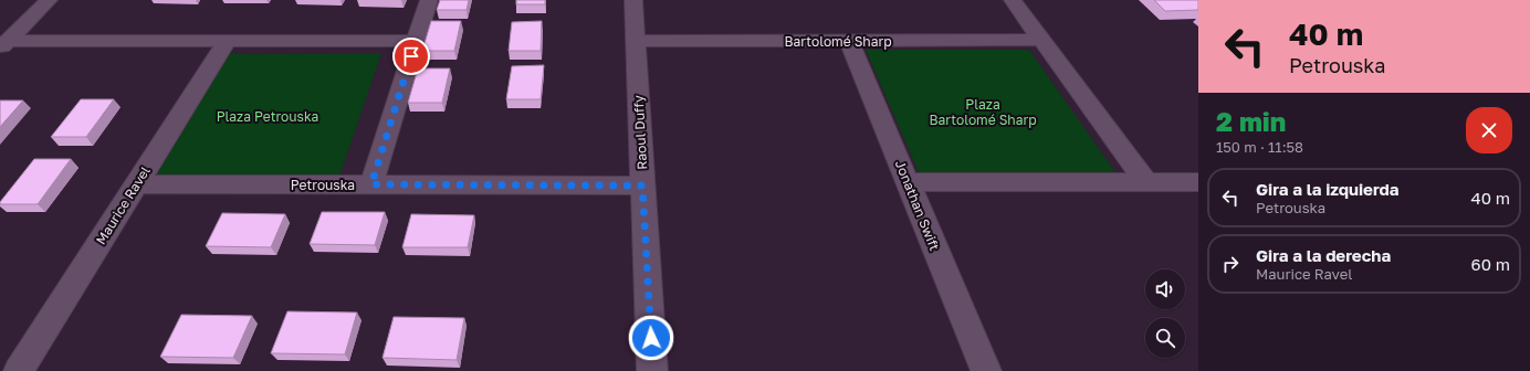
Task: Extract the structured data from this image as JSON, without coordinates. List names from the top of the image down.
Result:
{
  "streets": {
    "street": [
      "Bartolomé Sharp",
      "Raoul Duffy",
      "Petrouska",
      "Maurice Ravel",
      "Jonathan Swift"
    ]
  },
  "crossings": [
    ["Bartolomé Sharp", "Raoul Duffy"],
    ["Bartolomé Sharp", "Jonathan Swift"],
    ["Raoul Duffy", "Petrouska"],
    ["Petrouska", "Maurice Ravel"]
  ],
  "parks": ["Plaza Bartolomé Sharp", "Plaza Petrouska"],
  "page": {
    "turn": ["40 m", "Petrouska"],
    "heading": ["2 min", "150 m · 11:58"],
    "list": [
      {
        "name": "Gira a la izquierda",
        "note": "Petrouska",
        "value": "40 m"
      },
      {
        "name": "Gira a la derecha",
        "note": "Maurice Ravel",
        "value": "60 m"
      }
    ]
  }
}
